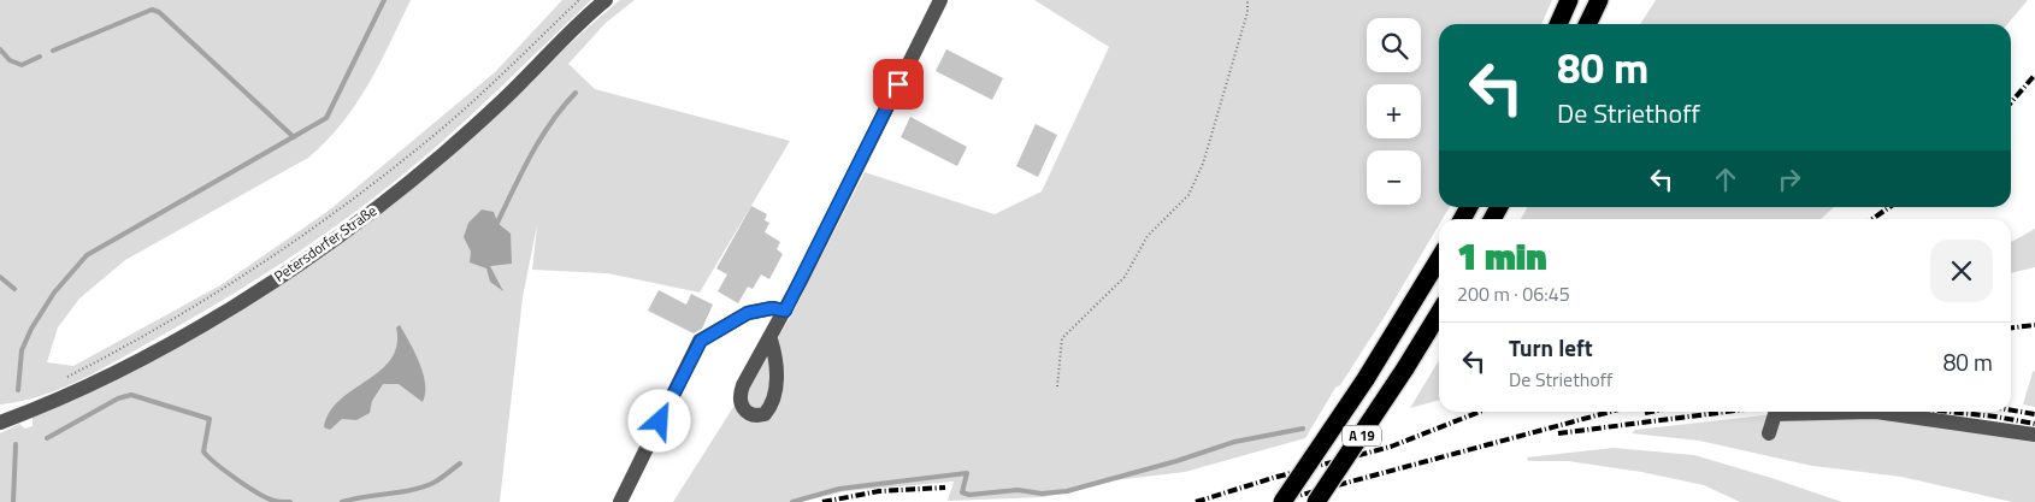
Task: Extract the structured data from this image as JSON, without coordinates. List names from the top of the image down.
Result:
{
  "streets": {
    "highway": ["A 19"],
    "street": ["Petersdorfer Straße"]
  },
  "page": {
    "map_buttons": ["+", "−"],
    "turn": ["80 m", "De Striethoff"],
    "heading": ["1 min", "200 m · 06:45"],
    "list": [
      {
        "name": "Turn left",
        "note": "De Striethoff",
        "value": "80 m"
      }
    ]
  }
}
